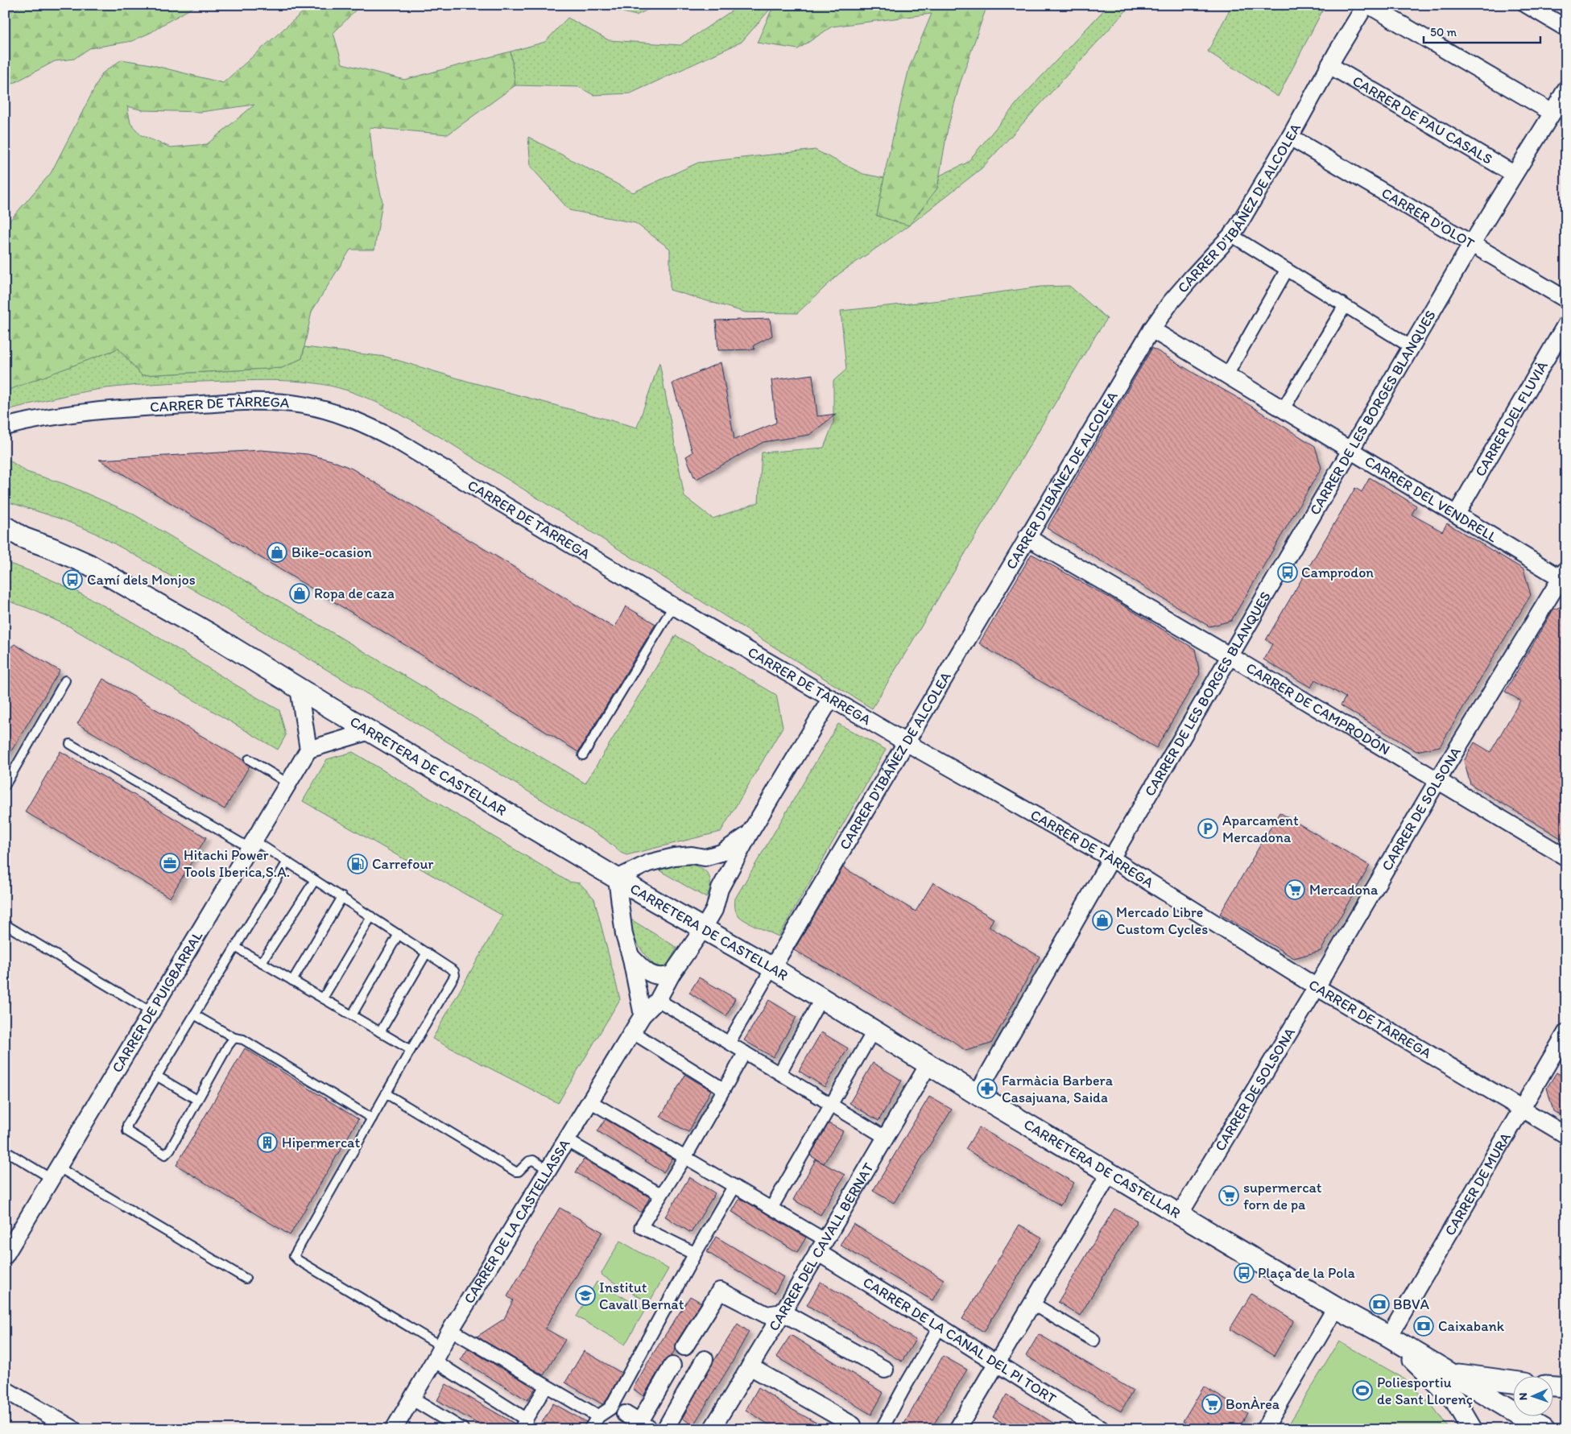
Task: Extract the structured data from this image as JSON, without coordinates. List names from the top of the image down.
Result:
{
  "streets": {
    "street": [
      "CARRER DE PAU CASALS",
      "CARRER D'IBÁÑEZ DE ALCOLEA",
      "CARRER D'OLOT",
      "CARRER DE TÀRREGA",
      "CARRER DE LES BORGES BLANQUES",
      "CARRER DEL FLUVIÀ",
      "CARRER DEL VENDRELL",
      "CARRER DE CAMPRODÓN",
      "CARRETERA DE CASTELLAR",
      "CARRER DE SOLSONA",
      "CARRER DE PUIGBARRAL",
      "CARRER DE MURA",
      "CARRER DE LA CASTELLASSA",
      "CARRER DEL CAVALL BERNAT",
      "CARRER DE LA CANAL DEL PI TORT"
    ]
  },
  "crossings": [
    ["CARRER DE PAU CASALS", "CARRER D'IBÁÑEZ DE ALCOLEA"],
    ["CARRER DE PAU CASALS", "CARRER DE LES BORGES BLANQUES"],
    ["CARRER D'IBÁÑEZ DE ALCOLEA", "CARRER D'OLOT"],
    ["CARRER D'IBÁÑEZ DE ALCOLEA", "CARRER DE TÀRREGA"],
    ["CARRER D'IBÁÑEZ DE ALCOLEA", "CARRER DEL VENDRELL"],
    ["CARRER D'IBÁÑEZ DE ALCOLEA", "CARRER DE CAMPRODÓN"],
    ["CARRER D'IBÁÑEZ DE ALCOLEA", "CARRETERA DE CASTELLAR"],
    ["CARRER D'OLOT", "CARRER DE LES BORGES BLANQUES"],
    ["CARRER DE TÀRREGA", "CARRER DE LES BORGES BLANQUES"],
    ["CARRER DE TÀRREGA", "CARRER DE SOLSONA"],
    ["CARRER DE TÀRREGA", "CARRER DE MURA"],
    ["CARRER DE LES BORGES BLANQUES", "CARRER DEL VENDRELL"],
    ["CARRER DE LES BORGES BLANQUES", "CARRER DE CAMPRODÓN"],
    ["CARRER DE LES BORGES BLANQUES", "CARRETERA DE CASTELLAR"],
    ["CARRER DEL FLUVIÀ", "CARRER DEL VENDRELL"],
    ["CARRER DEL VENDRELL", "CARRER DE SOLSONA"],
    ["CARRER DE CAMPRODÓN", "CARRER DE SOLSONA"],
    ["CARRETERA DE CASTELLAR", "CARRER DE SOLSONA"],
    ["CARRETERA DE CASTELLAR", "CARRER DE MURA"],
    ["CARRETERA DE CASTELLAR", "CARRER DE LA CASTELLASSA"],
    ["CARRETERA DE CASTELLAR", "CARRER DEL CAVALL BERNAT"],
    ["CARRER DEL CAVALL BERNAT", "CARRER DE LA CANAL DEL PI TORT"]
  ],
  "places": {
    "shop": ["Bike-ocasion", "Ropa de caza", "Mercado Libre Custom Cycles"],
    "bus stop": ["Camprodon", "Camí dels Monjos", "Plaça de la Pola"],
    "parking": ["Aparcament Mercadona"],
    "office": ["Hitachi Power Tools Iberica,S.A."],
    "fuel station": ["Carrefour"],
    "supermarket": ["Mercadona", "supermercat forn de pa", "BonÀrea"],
    "pharmacy": ["Farmàcia Barbera Casajuana, Saida"],
    "building": ["Hipermercat"],
    "school or university": ["Institut Cavall Bernat"],
    "bank": ["BBVA", "Caixabank"],
    "sports": ["Poliesportiu de Sant Llorenç"]
  },
  "scale_bar": "50 m",
  "north": "left"
}
